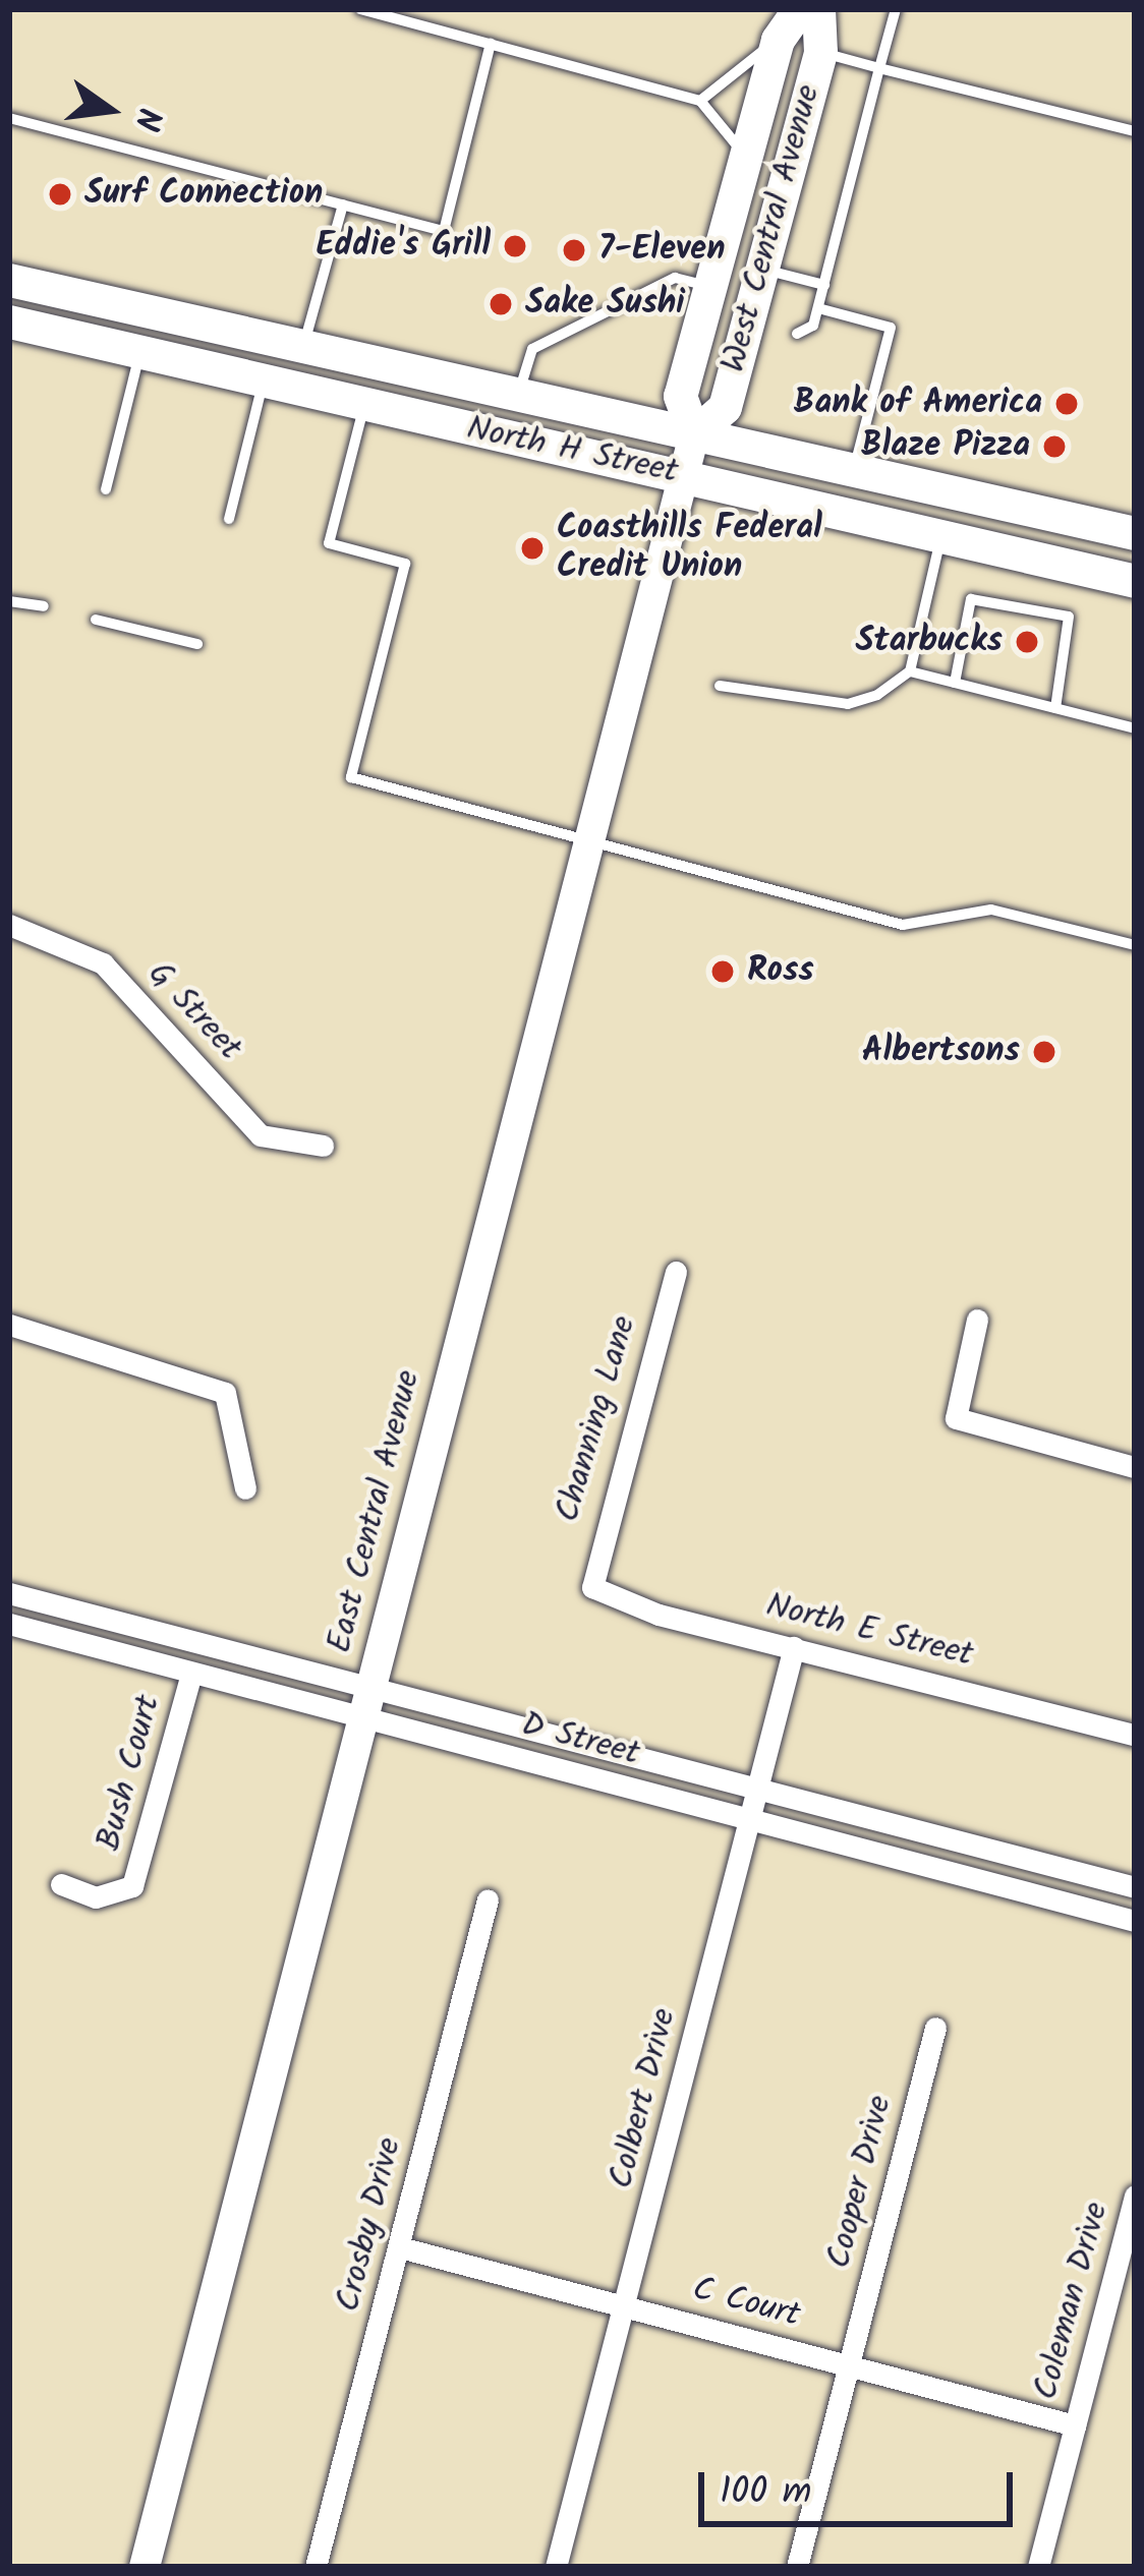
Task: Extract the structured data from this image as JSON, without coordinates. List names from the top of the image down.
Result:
{
  "streets": {
    "main road": ["West Central Avenue", "North H Street", "East Central Avenue"],
    "street": [
      "G Street",
      "Channing Lane",
      "North E Street",
      "D Street",
      "Bush Court",
      "Colbert Drive",
      "Cooper Drive",
      "Crosby Drive",
      "Coleman Drive",
      "C Court"
    ]
  },
  "crossings": [
    ["West Central Avenue", "North H Street"],
    ["West Central Avenue", "East Central Avenue"],
    ["North H Street", "East Central Avenue"],
    ["Channing Lane", "North E Street"],
    ["East Central Avenue", "D Street"],
    ["North E Street", "Colbert Drive"],
    ["D Street", "Bush Court"],
    ["D Street", "Colbert Drive"],
    ["Colbert Drive", "C Court"],
    ["Cooper Drive", "C Court"],
    ["Crosby Drive", "C Court"],
    ["Coleman Drive", "C Court"]
  ],
  "places": [
    "Surf Connection",
    "Eddie's Grill",
    "7-Eleven",
    "Sake Sushi",
    "Bank of America",
    "Blaze Pizza",
    "Coasthills Federal Credit Union",
    "Starbucks",
    "Ross",
    "Albertsons"
  ],
  "scale_bar": "100 m",
  "north": "right"
}
